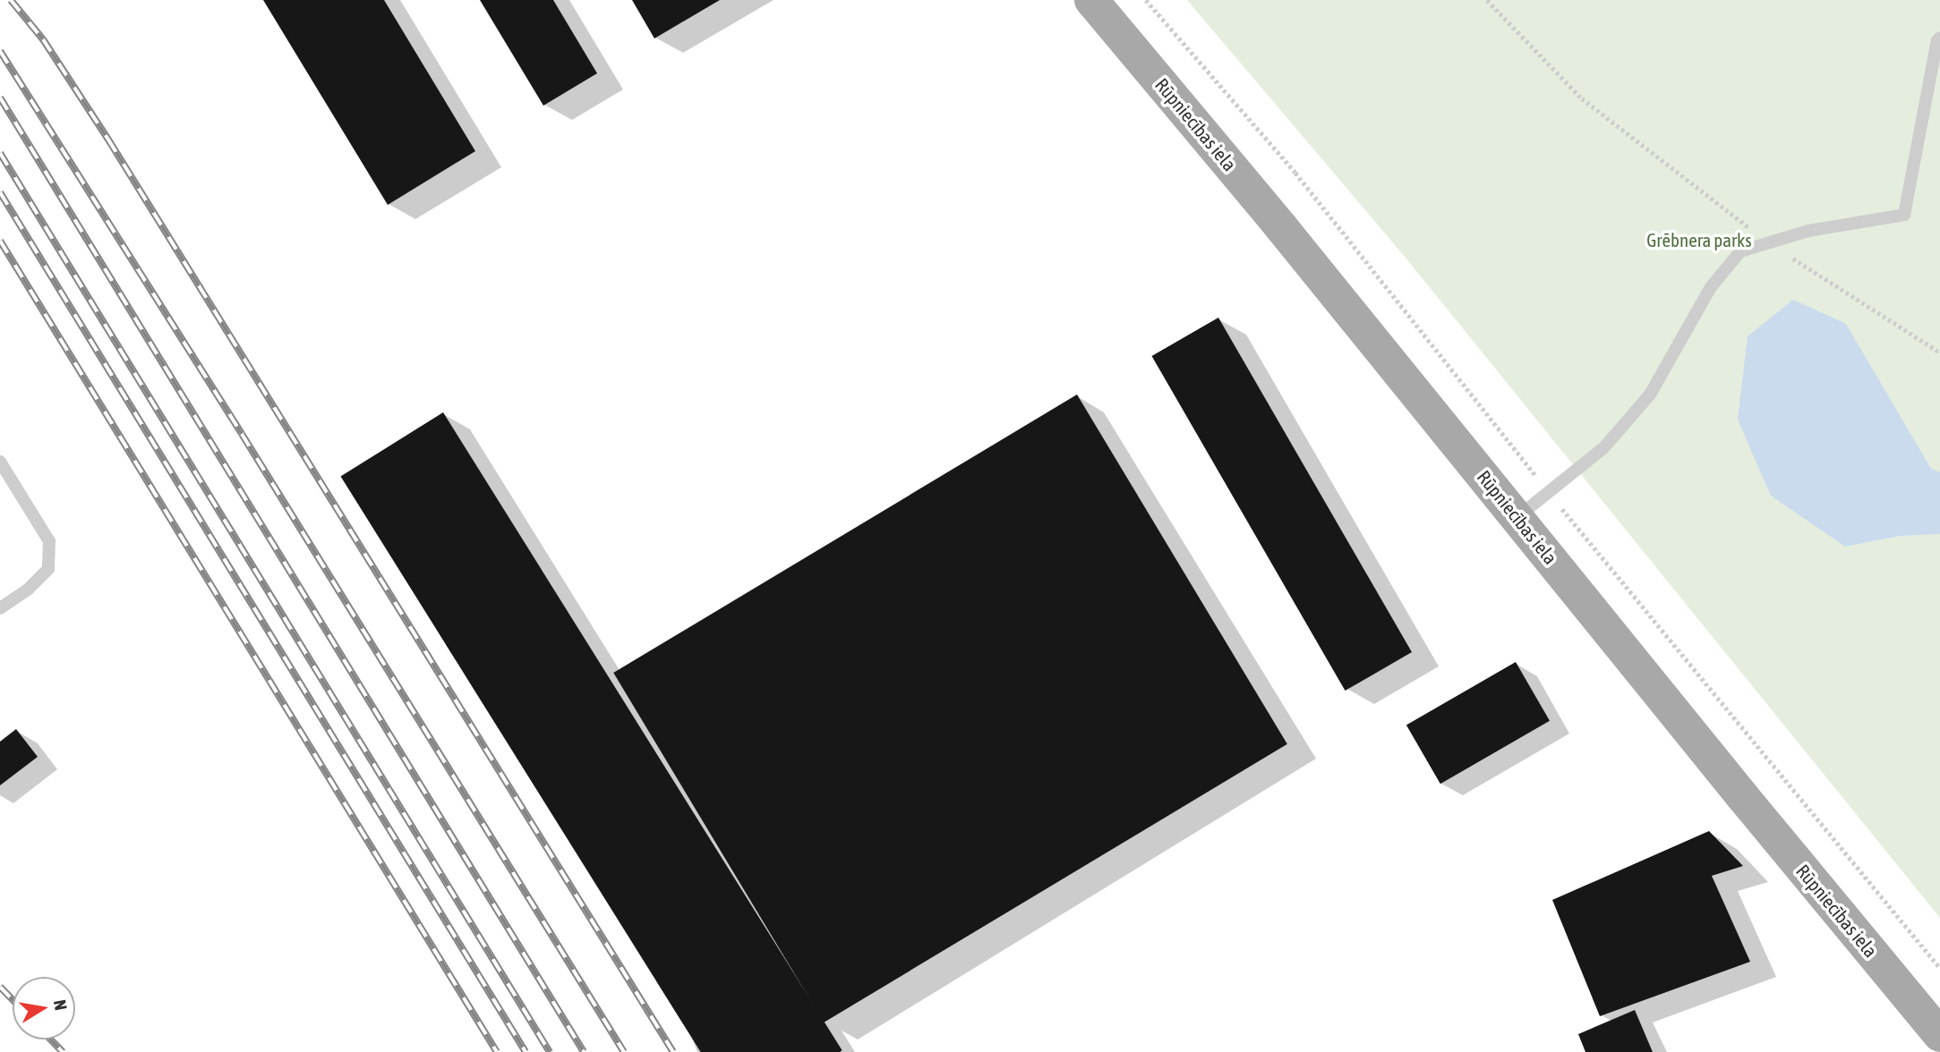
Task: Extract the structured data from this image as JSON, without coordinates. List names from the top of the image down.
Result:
{
  "streets": {
    "main road": ["Rūpniecības iela"]
  },
  "parks": ["Grēbnera parks"],
  "north": "right"
}
